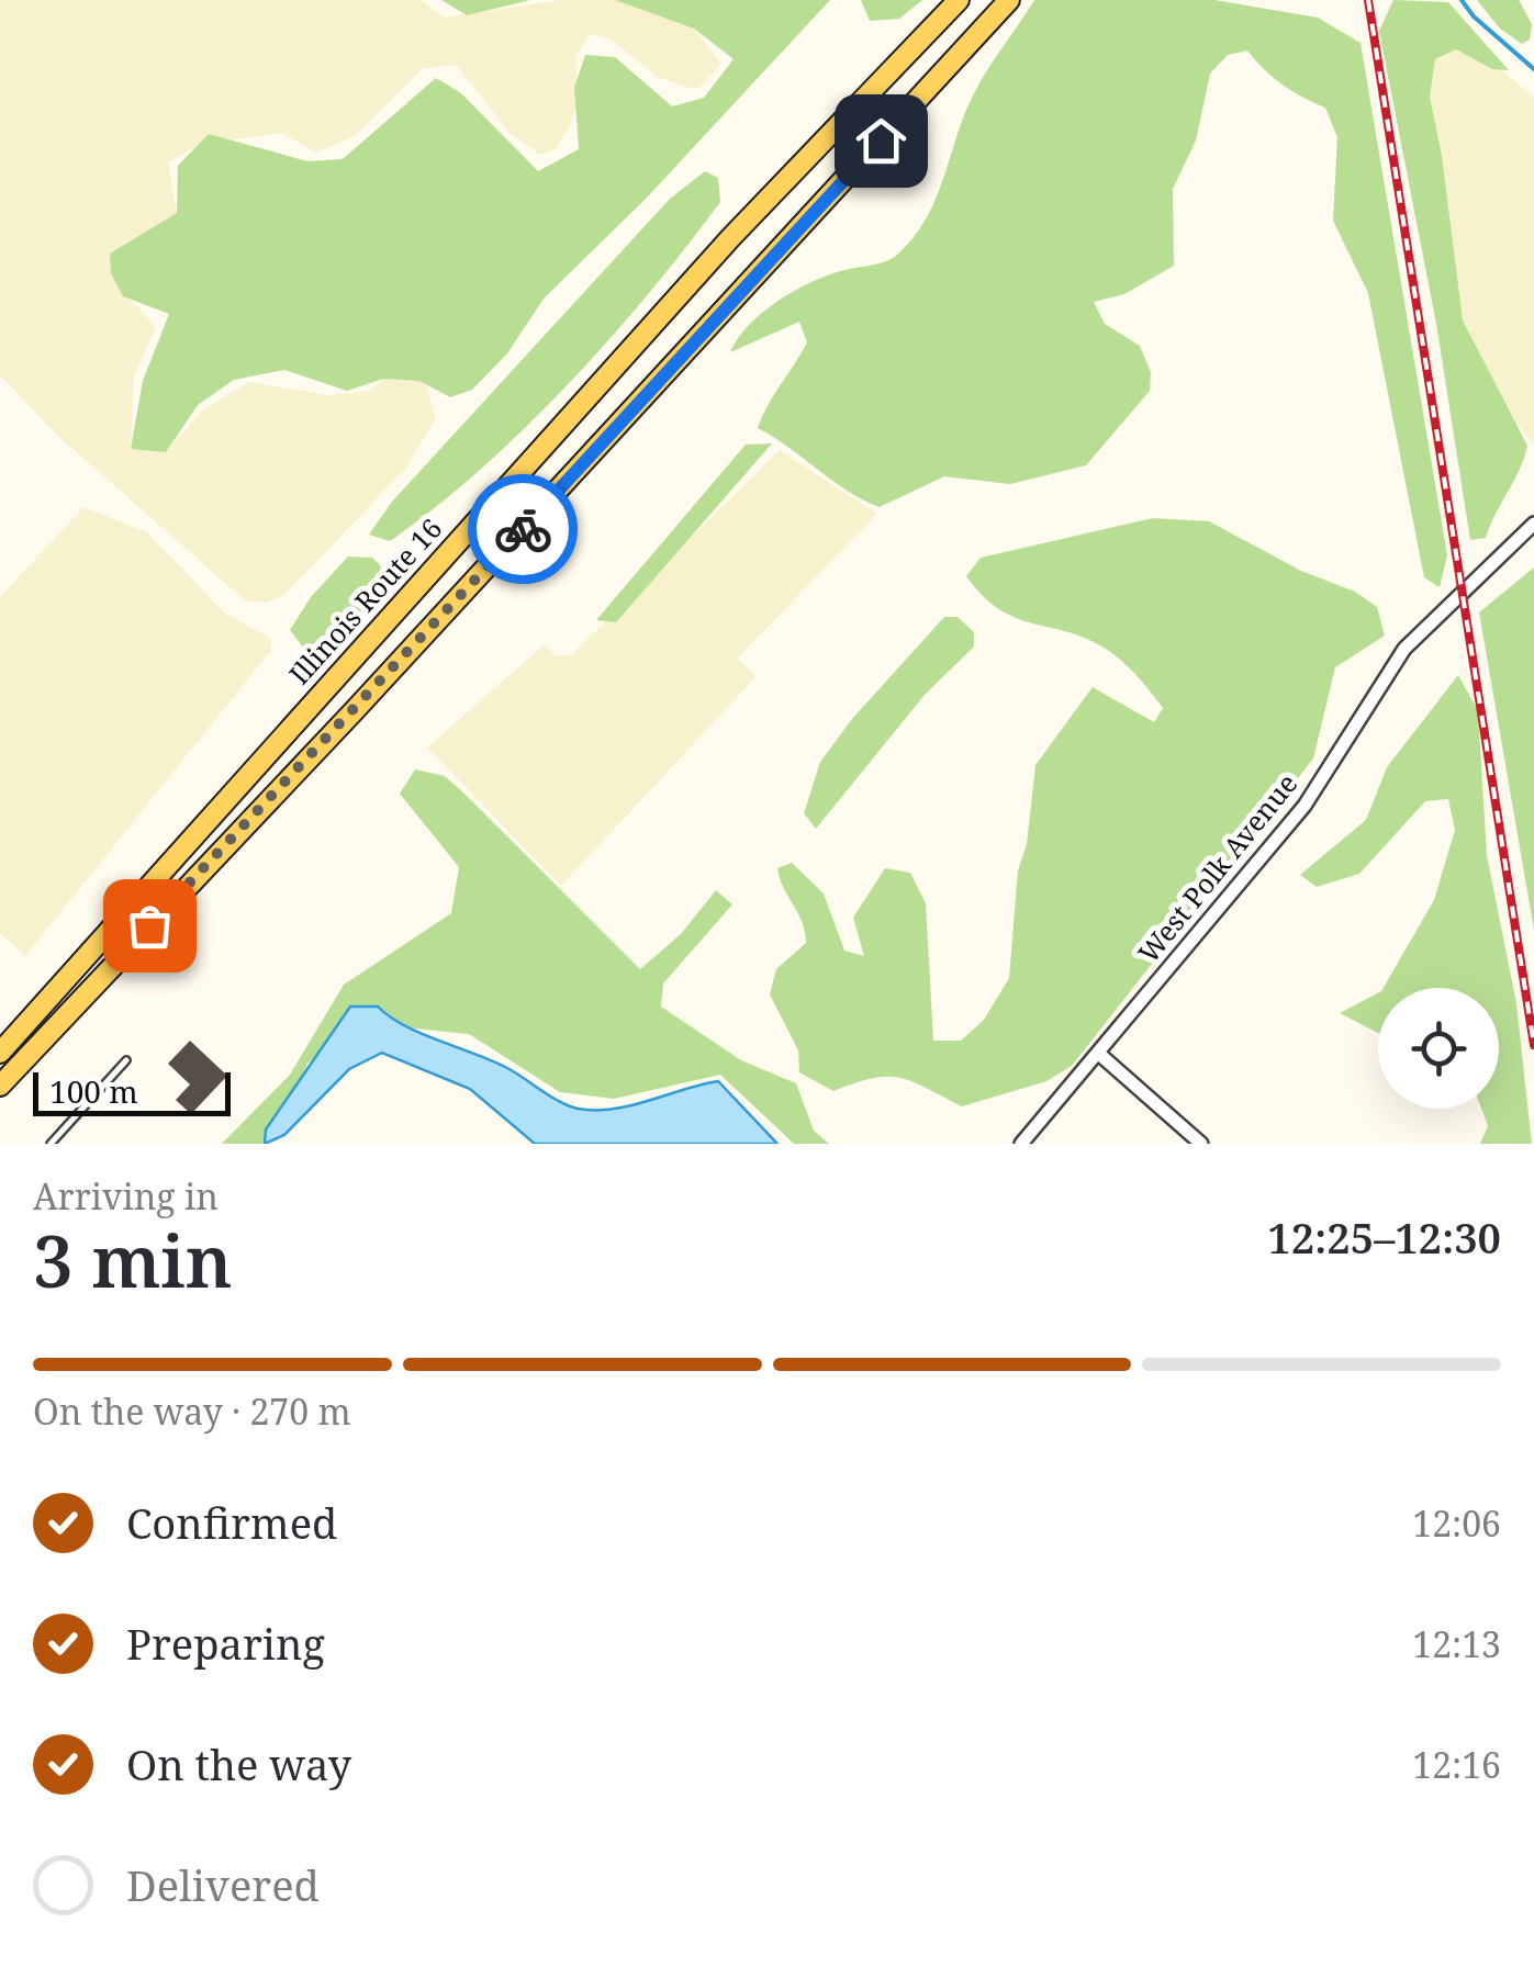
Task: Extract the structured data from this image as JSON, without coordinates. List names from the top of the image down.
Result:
{
  "streets": {
    "main road": ["Illinois Route 16"],
    "street": ["West Polk Avenue"]
  },
  "scale_bar": "100 m",
  "page": {
    "scale": "100 m",
    "heading": ["3 min", "Arriving in", "12:25–12:30"],
    "bar": "On the way · 270 m",
    "list": [
      ["Confirmed", "12:06"],
      ["Preparing", "12:13"],
      ["On the way", "12:16"],
      "Delivered"
    ]
  }
}
